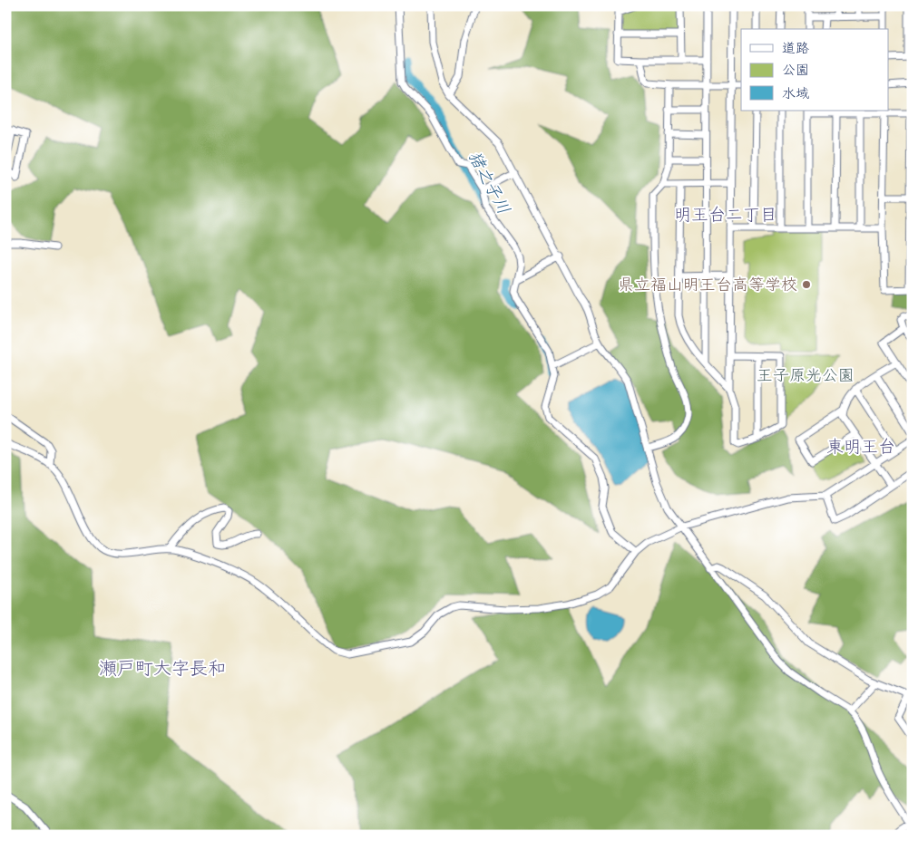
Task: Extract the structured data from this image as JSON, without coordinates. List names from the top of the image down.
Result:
{
  "districts": ["明王台二丁目", "東明王台", "瀬戸町大字長和"],
  "water": ["猪之子川"],
  "parks": ["王子原光公園"],
  "places": ["県立福山明王台高等学校"],
  "legend": ["道路", "公園", "水域"]
}
